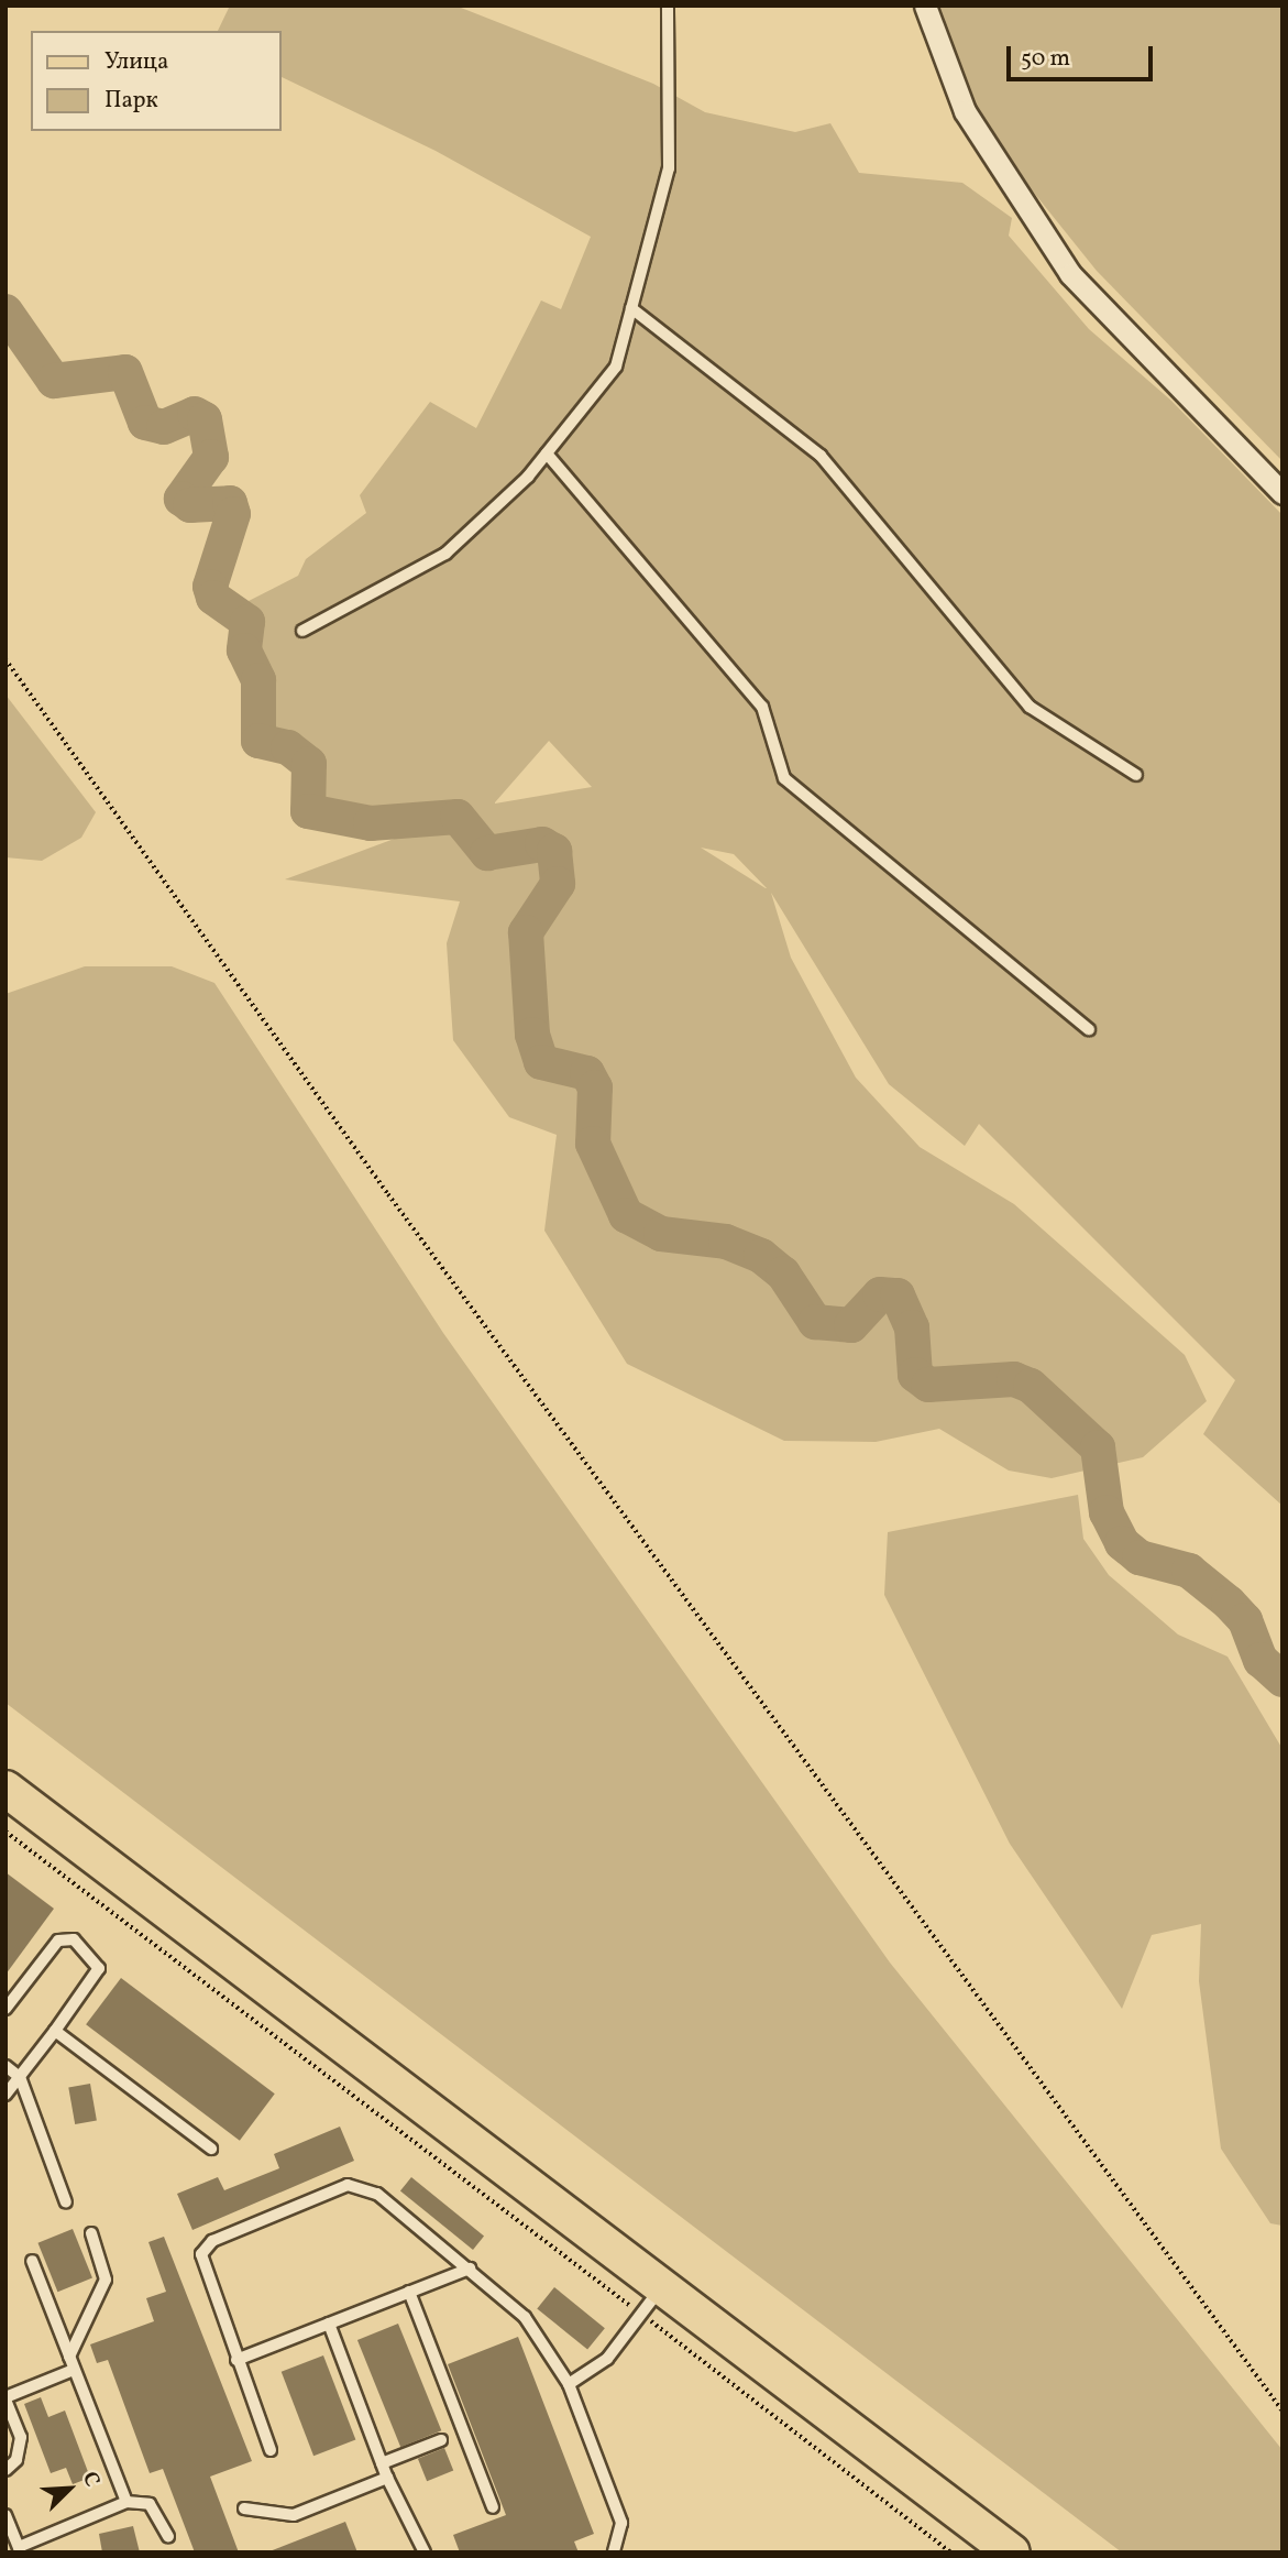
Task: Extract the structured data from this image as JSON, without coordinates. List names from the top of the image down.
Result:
{
  "legend": ["Улица", "Парк"],
  "scale_bar": "50 m",
  "north": "top right"
}
